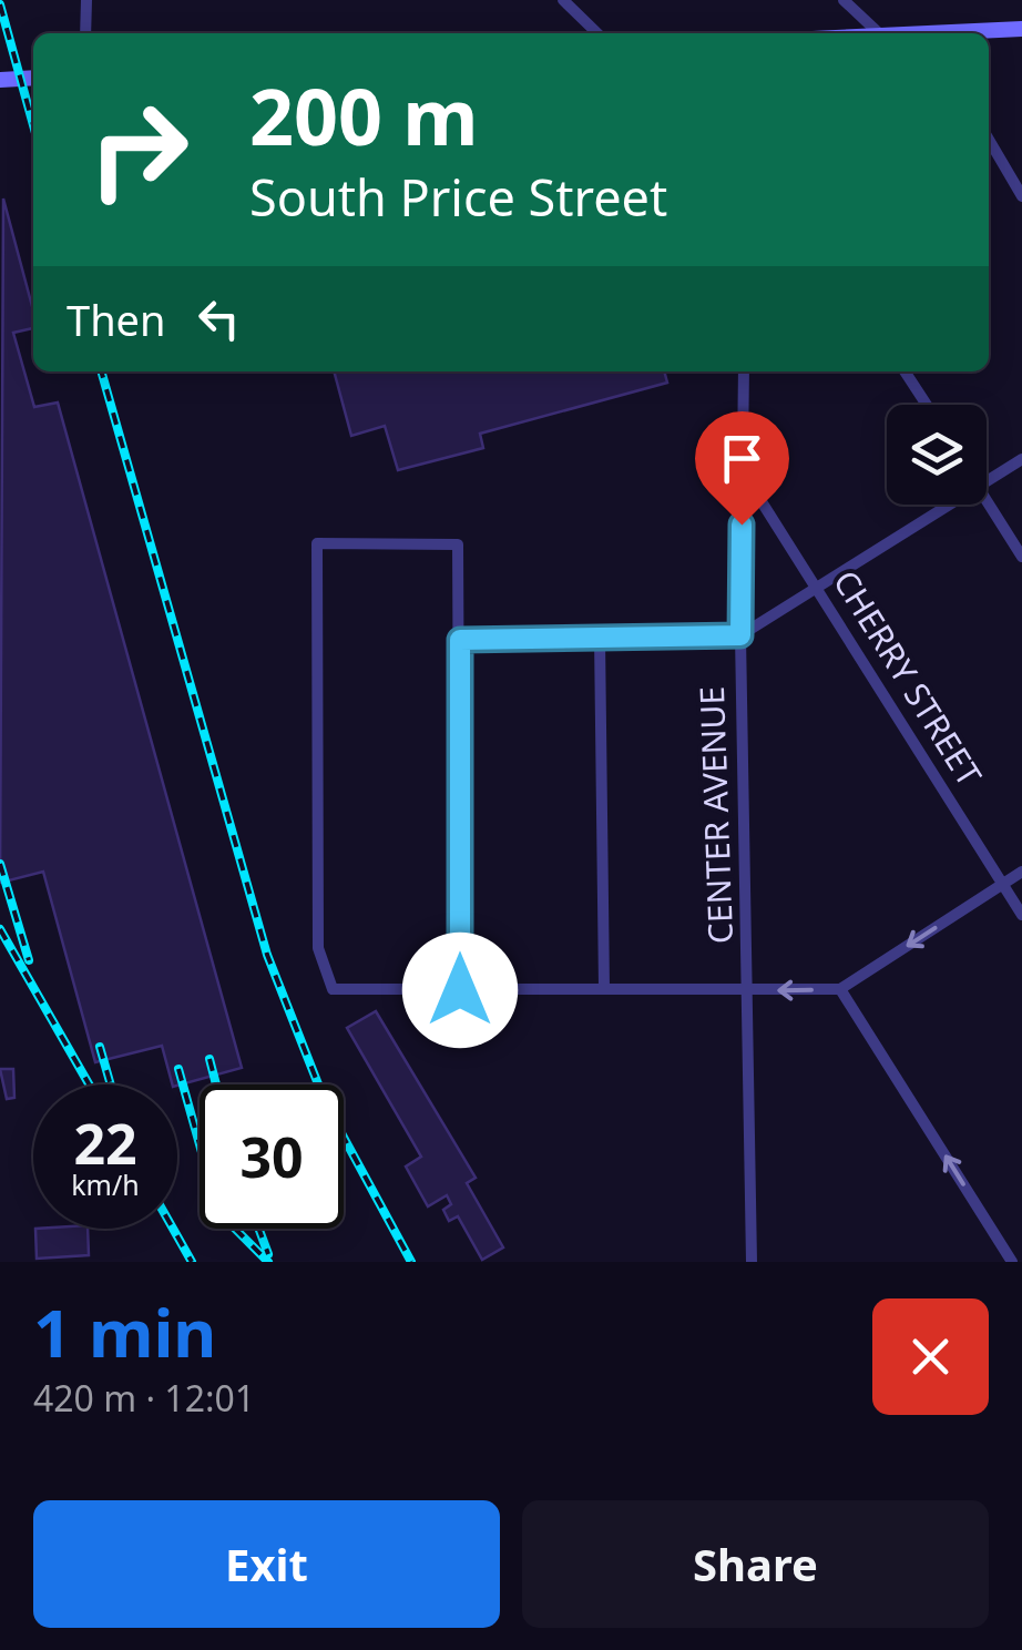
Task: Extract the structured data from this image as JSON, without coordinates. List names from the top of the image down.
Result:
{
  "streets": {
    "street": ["CHERRY STREET", "CENTER AVENUE"]
  },
  "crossings": [
    ["CHERRY STREET", "CENTER AVENUE"]
  ],
  "page": {
    "turn": ["200 m", "South Price Street"],
    "then": "Then",
    "speed": "22 km/h",
    "limit": "30",
    "heading": ["1 min", "420 m · 12:01"],
    "buttons": ["Exit", "Share"]
  }
}
